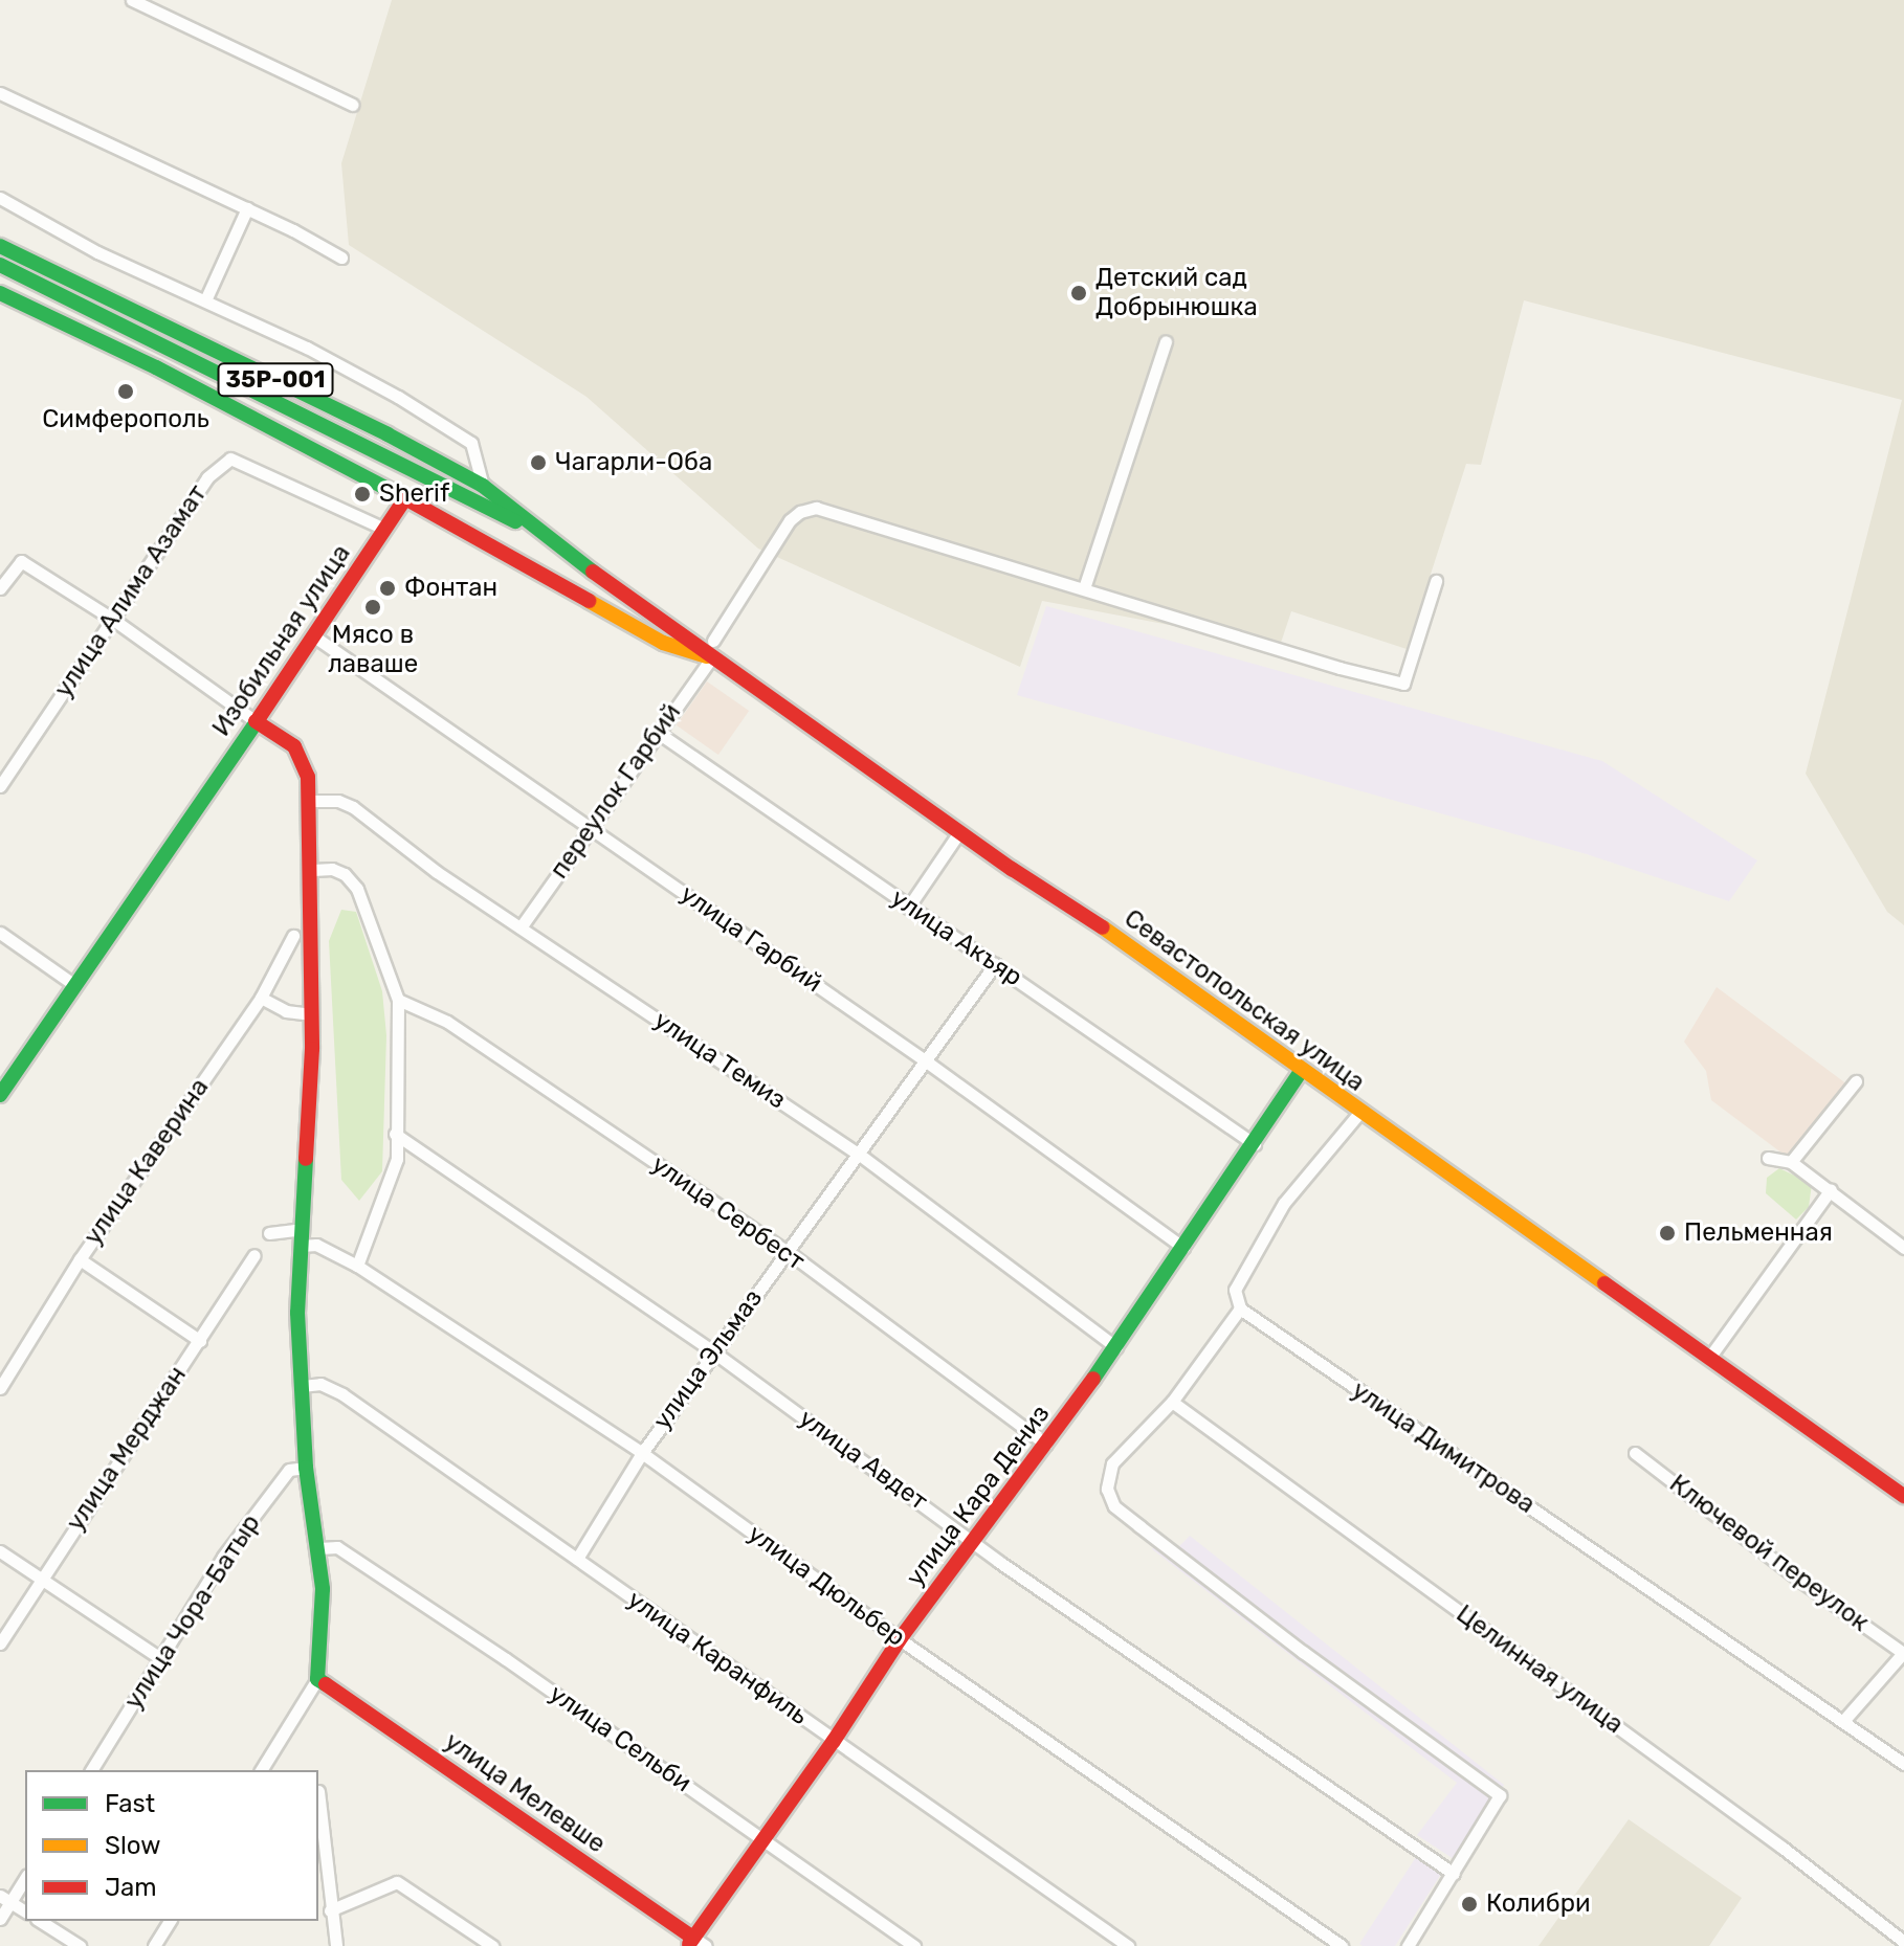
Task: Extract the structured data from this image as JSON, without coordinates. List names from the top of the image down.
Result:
{
  "streets": {
    "main road": [
      "35Р-001",
      "Изобильная улица",
      "Севастопольская улица",
      "улица Кара Дениз",
      "улица Мелевше"
    ],
    "street": [
      "улица Алима Азамат",
      "переулок Гарбий",
      "улица Акъяр",
      "улица Гарбий",
      "улица Темиз",
      "улица Каверина",
      "улица Сербест",
      "улица Эльмаз",
      "улица Димитрова",
      "улица Мерджан",
      "улица Авдет",
      "Ключевой переулок",
      "улица Дюльбер",
      "улица Чора-Батыр",
      "улица Каранфиль",
      "Целинная улица",
      "улица Сельби"
    ]
  },
  "crossings": [
    ["35Р-001", "Севастопольская улица"],
    ["улица Алима Азамат", "Изобильная улица"],
    ["Изобильная улица", "улица Гарбий"],
    ["переулок Гарбий", "улица Акъяр"],
    ["переулок Гарбий", "улица Гарбий"],
    ["переулок Гарбий", "Севастопольская улица"],
    ["переулок Гарбий", "улица Темиз"],
    ["улица Акъяр", "улица Эльмаз"],
    ["улица Акъяр", "улица Кара Дениз"],
    ["улица Гарбий", "улица Эльмаз"],
    ["улица Гарбий", "улица Кара Дениз"],
    ["Севастопольская улица", "улица Кара Дениз"],
    ["улица Темиз", "улица Эльмаз"],
    ["улица Темиз", "улица Кара Дениз"],
    ["улица Сербест", "улица Эльмаз"],
    ["улица Сербест", "улица Кара Дениз"],
    ["улица Эльмаз", "улица Авдет"],
    ["улица Эльмаз", "улица Дюльбер"],
    ["улица Эльмаз", "улица Каранфиль"],
    ["улица Авдет", "улица Кара Дениз"],
    ["улица Кара Дениз", "улица Дюльбер"],
    ["улица Кара Дениз", "улица Каранфиль"],
    ["улица Кара Дениз", "улица Сельби"],
    ["улица Кара Дениз", "улица Мелевше"]
  ],
  "places": [
    "Детский сад Добрынюшка",
    "Симферополь",
    "Чагарли-Оба",
    "Sherif",
    "Фонтан",
    "Мясо в лаваше",
    "Пельменная",
    "Колибри"
  ],
  "legend": ["Fast", "Slow", "Jam"]
}
